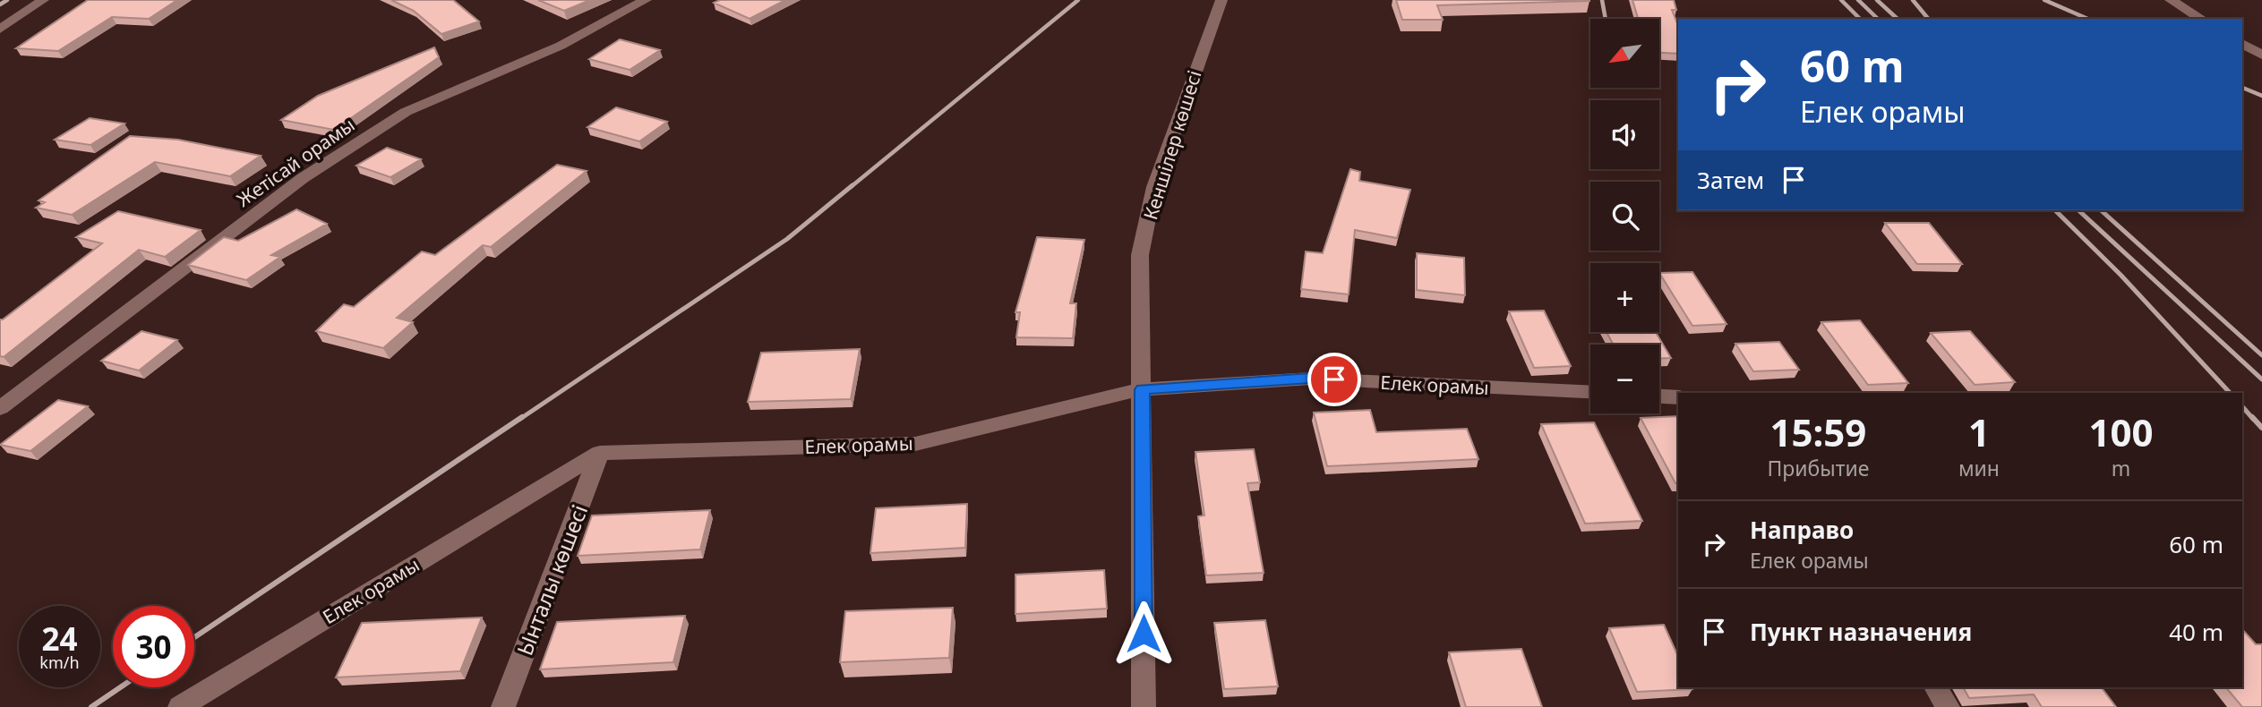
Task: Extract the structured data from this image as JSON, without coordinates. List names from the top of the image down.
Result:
{
  "streets": {
    "street": [
      "Кеншілер көшесі",
      "Жетісай орамы",
      "Елек орамы",
      "Ынталы көшесі"
    ]
  },
  "crossings": [
    ["Кеншілер көшесі", "Елек орамы"],
    ["Елек орамы", "Ынталы көшесі"]
  ],
  "north": "bottom left",
  "page": {
    "map_buttons": ["+", "−"],
    "turn": ["60 m", "Елек орамы"],
    "then": "Затем",
    "eta": [
      "15:59",
      "Прибытие",
      "1",
      "мин",
      "100",
      "m"
    ],
    "list": [
      {
        "name": "Направо",
        "note": "Елек орамы",
        "value": "60 m"
      },
      {
        "name": "Пункт назначения",
        "value": "40 m"
      }
    ],
    "speed": "24 km/h",
    "limit": "30"
  }
}
